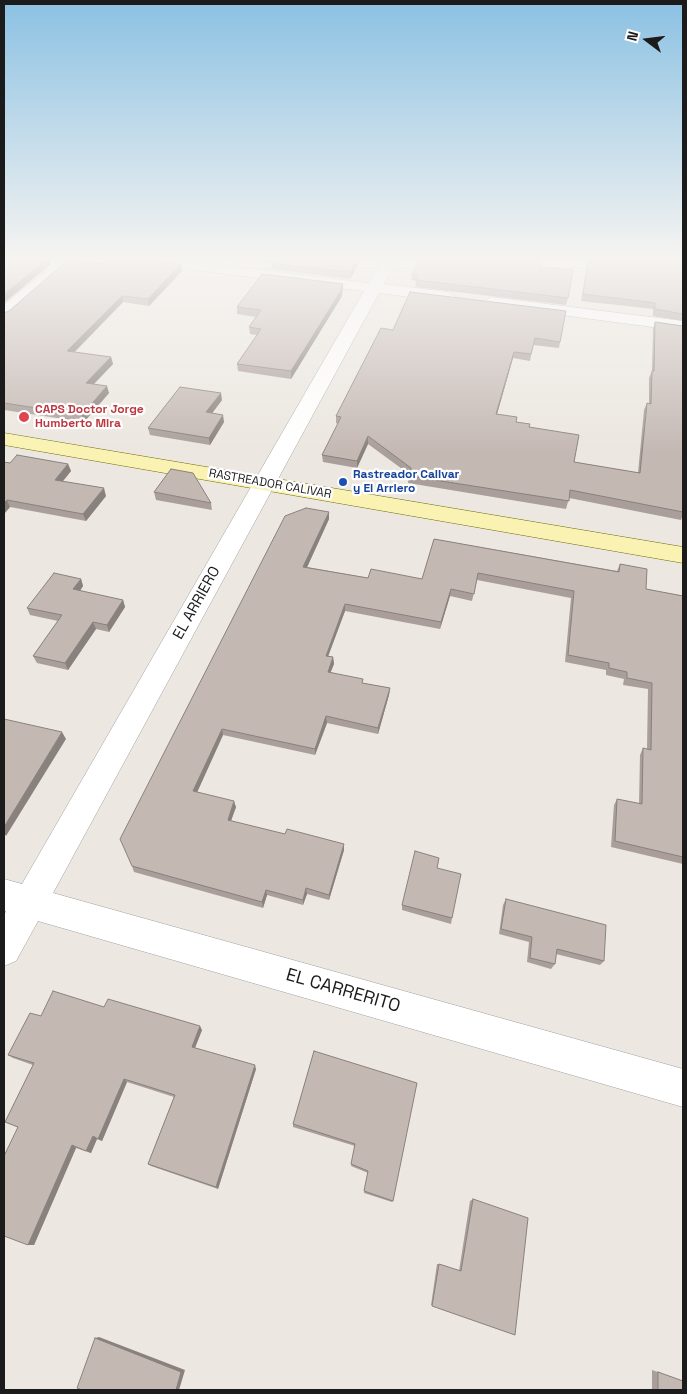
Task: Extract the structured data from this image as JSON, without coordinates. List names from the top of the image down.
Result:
{
  "streets": {
    "main road": ["RASTREADOR CALIVAR"],
    "street": ["EL ARRIERO", "EL CARRERITO"]
  },
  "crossings": [
    ["RASTREADOR CALIVAR", "EL ARRIERO"],
    ["EL ARRIERO", "EL CARRERITO"]
  ],
  "places": ["CAPS Doctor Jorge Humberto Mira", "Rastreador Calivar y El Arriero"],
  "north": "left"
}
